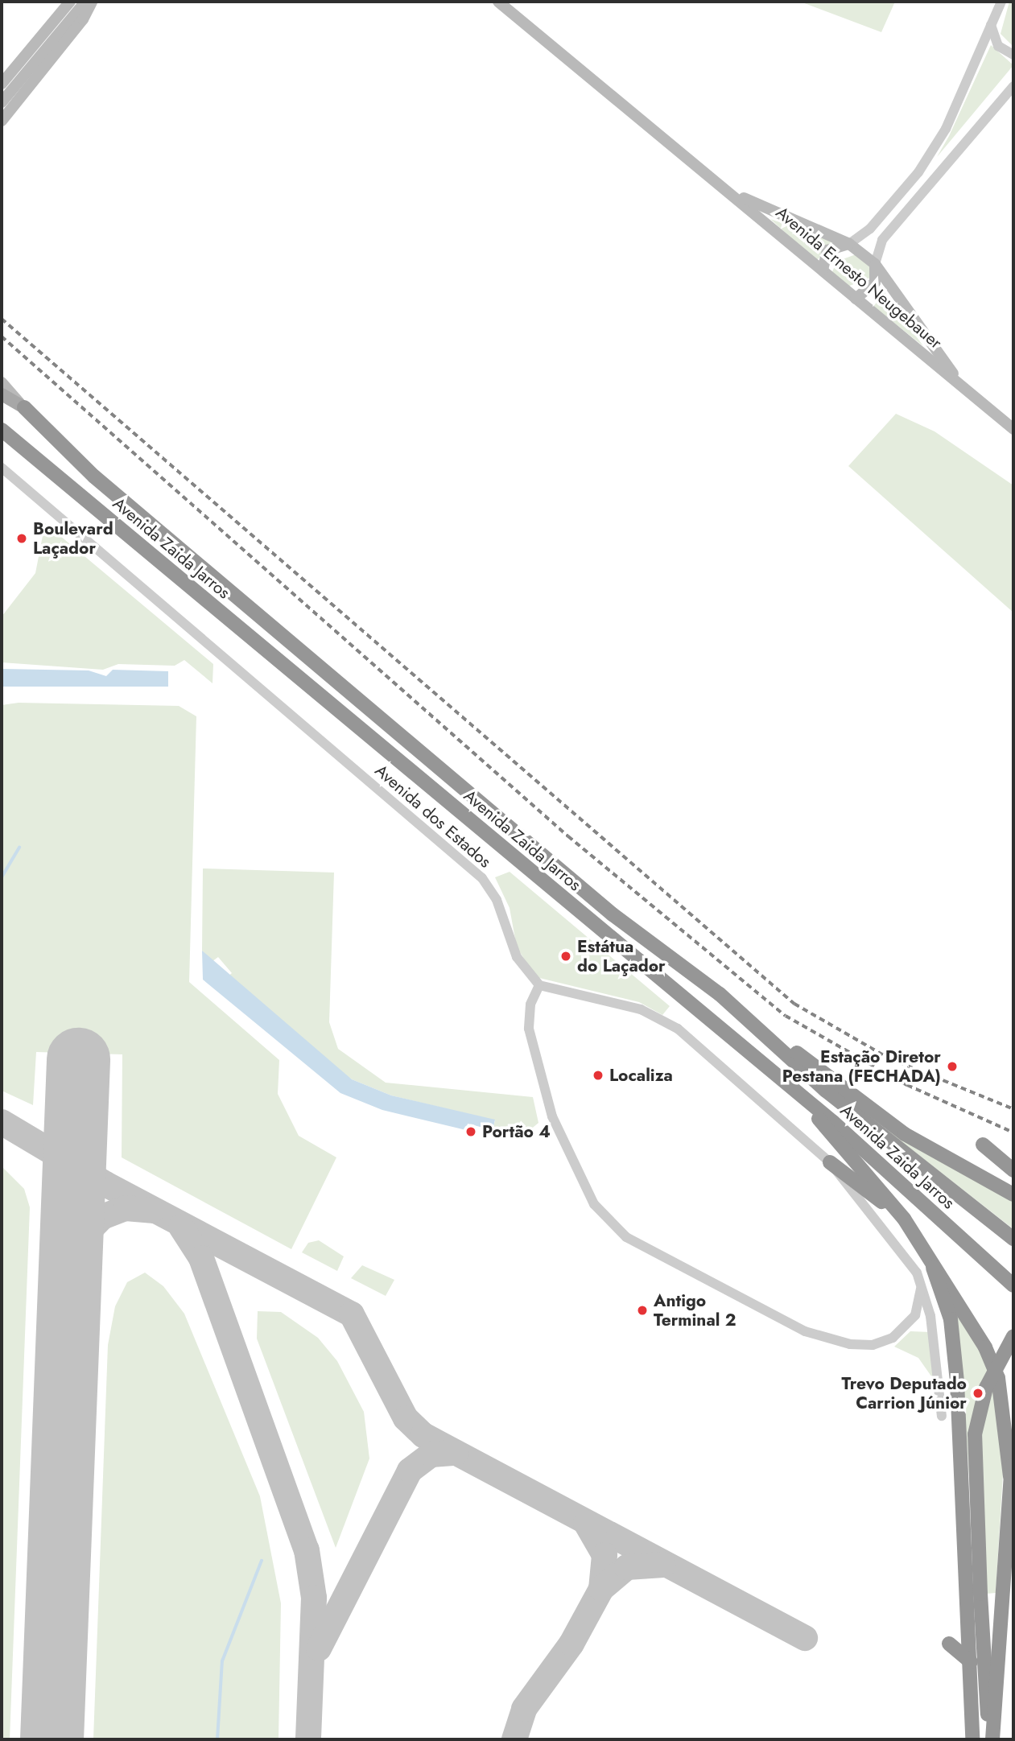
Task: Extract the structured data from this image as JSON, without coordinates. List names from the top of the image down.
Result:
{
  "streets": {
    "highway": ["Avenida Zaida Jarros"],
    "main road": ["Avenida Ernesto Neugebauer"],
    "street": ["Avenida dos Estados"]
  },
  "places": [
    "Boulevard Laçador",
    "Estátua do Laçador",
    "Estação Diretor Pestana (FECHADA)",
    "Localiza",
    "Portão 4",
    "Antigo Terminal 2",
    "Trevo Deputado Carrion Júnior"
  ]
}
